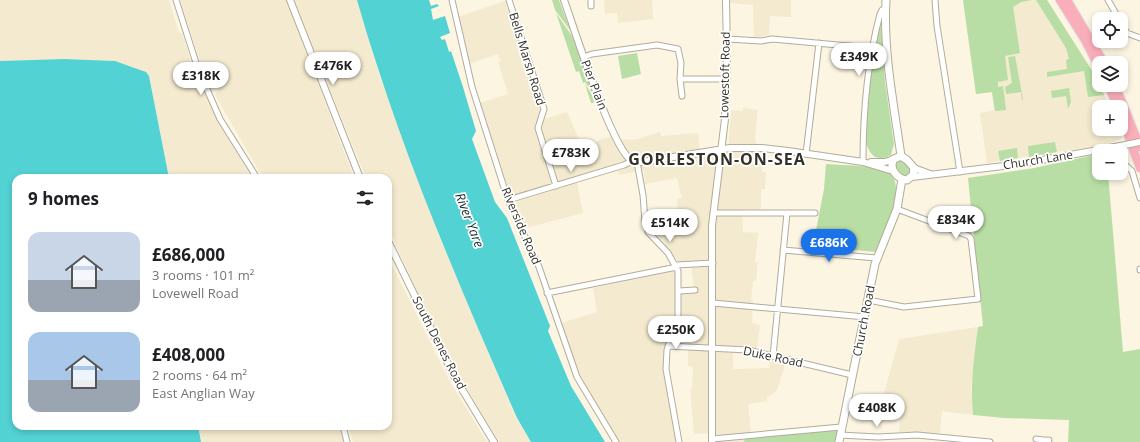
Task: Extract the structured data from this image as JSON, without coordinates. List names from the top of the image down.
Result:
{
  "streets": {
    "main road": ["Church Lane", "Church Road"],
    "street": [
      "Bells Marsh Road",
      "Lowestoft Road",
      "Pier Plain",
      "Riverside Road",
      "South Denes Road",
      "Duke Road"
    ]
  },
  "crossings": [
    ["Lowestoft Road", "Duke Road"],
    ["Church Lane", "Church Road"],
    ["Church Road", "Duke Road"]
  ],
  "districts": ["GORLESTON-ON-SEA"],
  "water": ["River Yare"],
  "page": {
    "map_buttons": ["+", "−"],
    "price": [
      "£349K",
      "£476K",
      "£318K",
      "£783K",
      "£834K",
      "£514K",
      "£686K",
      "£250K",
      "£408K"
    ],
    "heading": "9 homes",
    "list": [
      {
        "name": "£686,000",
        "note": "3 rooms · 101 m² · Lovewell Road"
      },
      {
        "name": "£408,000",
        "note": "2 rooms · 64 m² · East Anglian Way"
      }
    ]
  }
}
